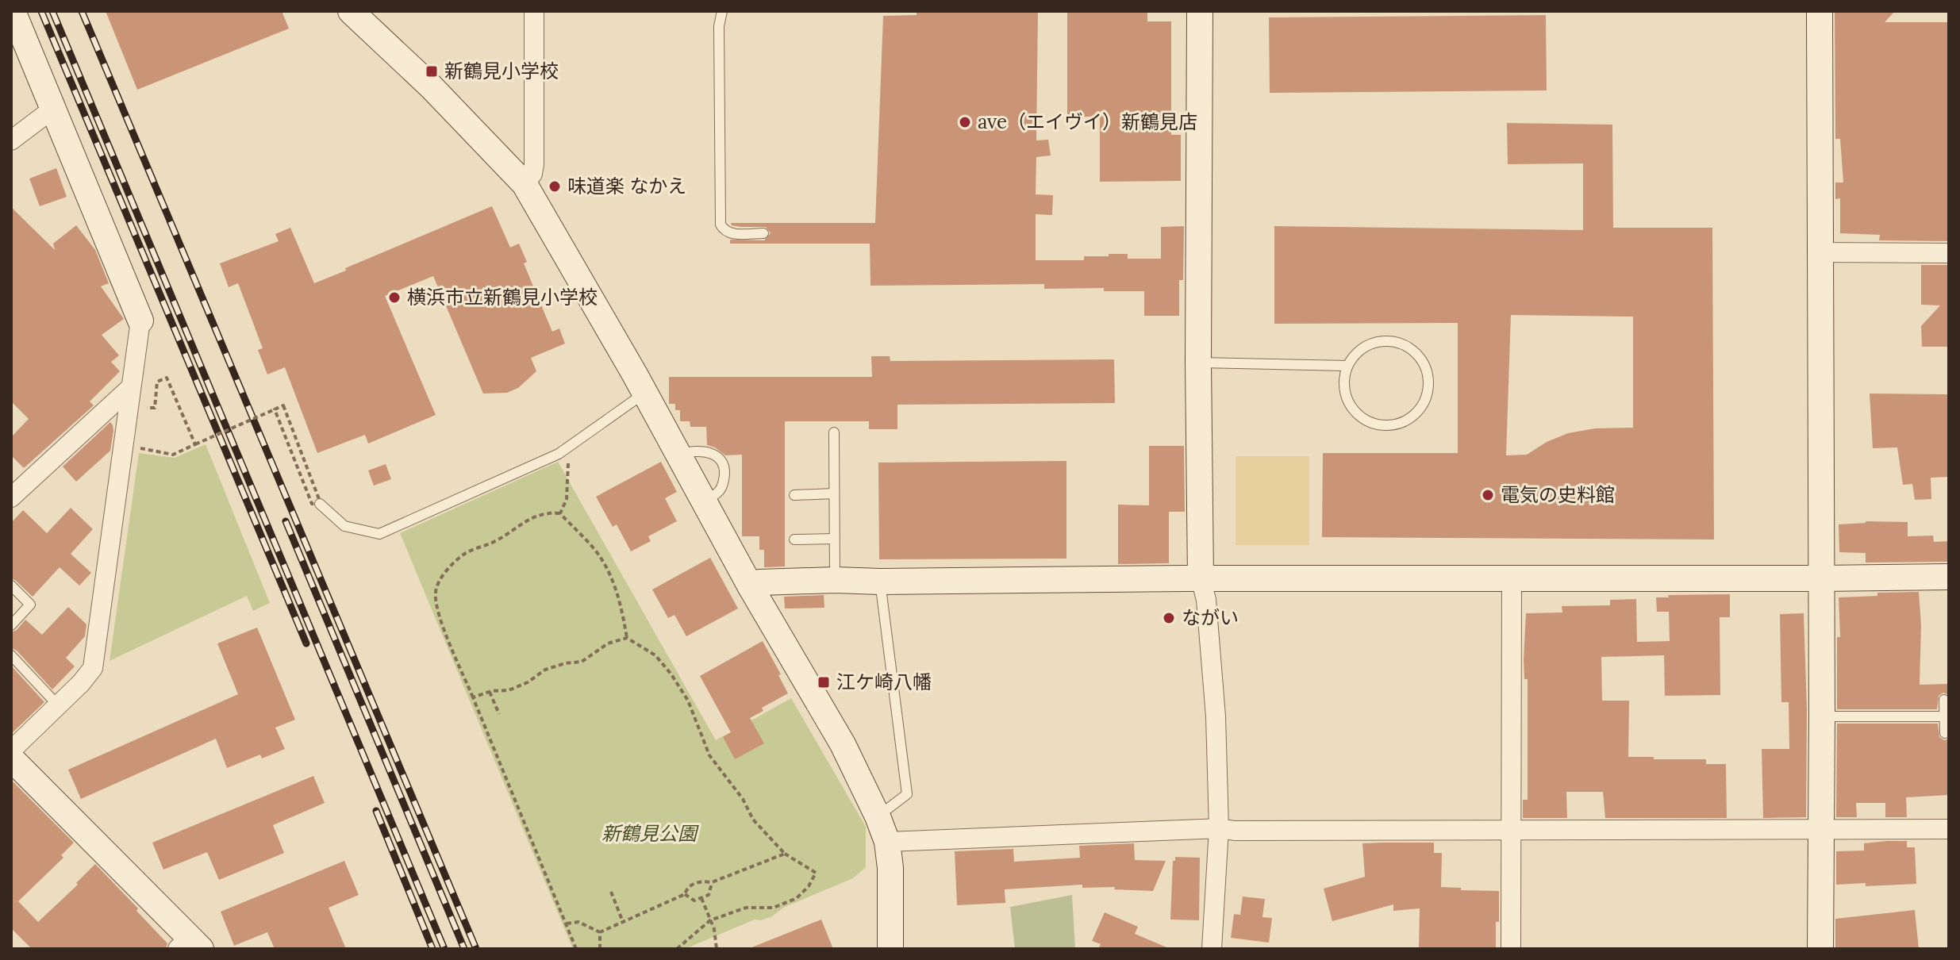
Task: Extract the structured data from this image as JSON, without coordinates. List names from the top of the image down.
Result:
{
  "parks": ["新鶴見公園"],
  "places": {
    "transit": ["新鶴見小学校", "江ケ崎八幡"],
    "other": [
      "ave（エイヴイ）新鶴見店",
      "味道楽 なかえ",
      "横浜市立新鶴見小学校",
      "電気の史料館",
      "ながい"
    ]
  }
}
